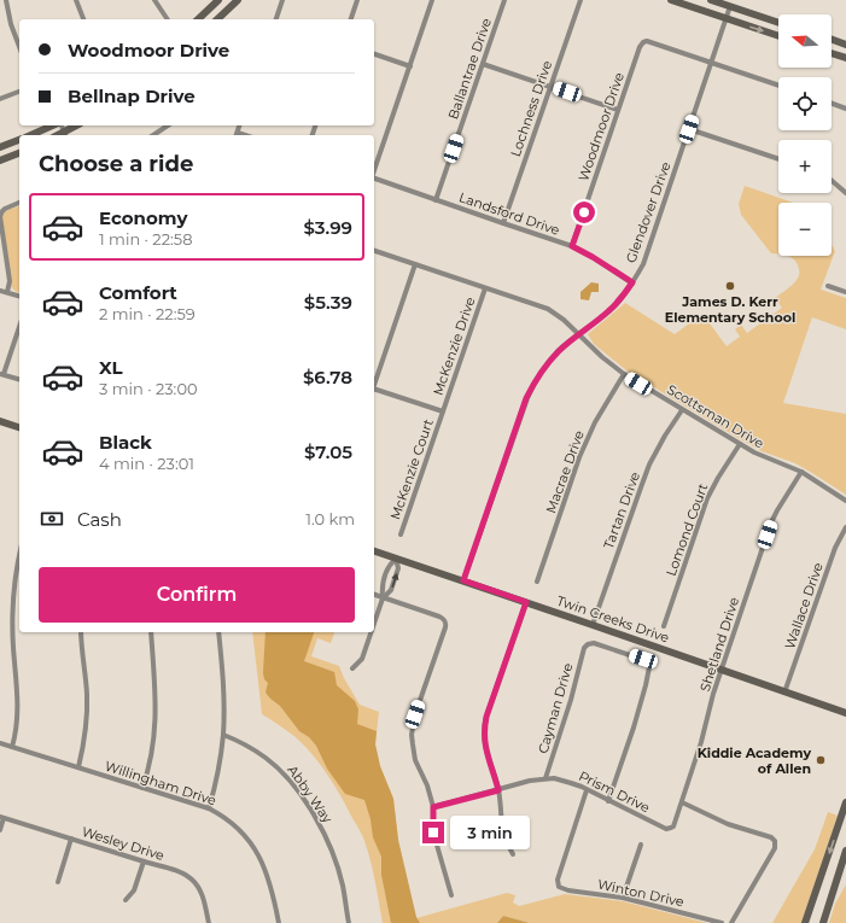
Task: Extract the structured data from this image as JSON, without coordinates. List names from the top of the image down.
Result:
{
  "streets": {
    "main road": ["Twin Creeks Drive"],
    "street": [
      "Ballantrae Drive",
      "Lochness Drive",
      "Woodmoor Drive",
      "Glendover Drive",
      "Landsford Drive",
      "McKenzie Drive",
      "Scottsman Drive",
      "McKenzie Court",
      "Macrae Drive",
      "Tartan Drive",
      "Lomond Court",
      "Wallace Drive",
      "Shetland Drive",
      "Cayman Drive",
      "Willingham Drive",
      "Prism Drive",
      "Abby Way",
      "Wesley Drive",
      "Winton Drive"
    ]
  },
  "crossings": [
    ["Ballantrae Drive", "Landsford Drive"],
    ["Lochness Drive", "Landsford Drive"],
    ["Woodmoor Drive", "Glendover Drive"],
    ["Woodmoor Drive", "Landsford Drive"],
    ["Glendover Drive", "Landsford Drive"],
    ["Glendover Drive", "Scottsman Drive"],
    ["Glendover Drive", "Twin Creeks Drive"],
    ["McKenzie Drive", "Scottsman Drive"],
    ["McKenzie Drive", "McKenzie Court"],
    ["Scottsman Drive", "Macrae Drive"],
    ["Scottsman Drive", "Tartan Drive"],
    ["Scottsman Drive", "Lomond Court"],
    ["Scottsman Drive", "Shetland Drive"],
    ["Tartan Drive", "Twin Creeks Drive"],
    ["Wallace Drive", "Twin Creeks Drive"],
    ["Twin Creeks Drive", "Shetland Drive"],
    ["Shetland Drive", "Prism Drive"],
    ["Cayman Drive", "Prism Drive"],
    ["Prism Drive", "Winton Drive"]
  ],
  "places": ["James D. Kerr Elementary School", "Kiddie Academy of Allen"],
  "north": "left",
  "page": {
    "map_buttons": ["+", "−"],
    "banner": ["Woodmoor Drive", "Bellnap Drive"],
    "heading": "Choose a ride",
    "list": [
      {
        "name": "Economy",
        "note": "1 min · 22:58",
        "value": "$3.99"
      },
      {
        "name": "Comfort",
        "note": "2 min · 22:59",
        "value": "$5.39"
      },
      {
        "name": "XL",
        "note": "3 min · 23:00",
        "value": "$6.78"
      },
      {
        "name": "Black",
        "note": "4 min · 23:01",
        "value": "$7.05"
      }
    ],
    "pay": ["Cash", "1.0 km"],
    "buttons": "Confirm",
    "bubble": "3 min"
  }
}
